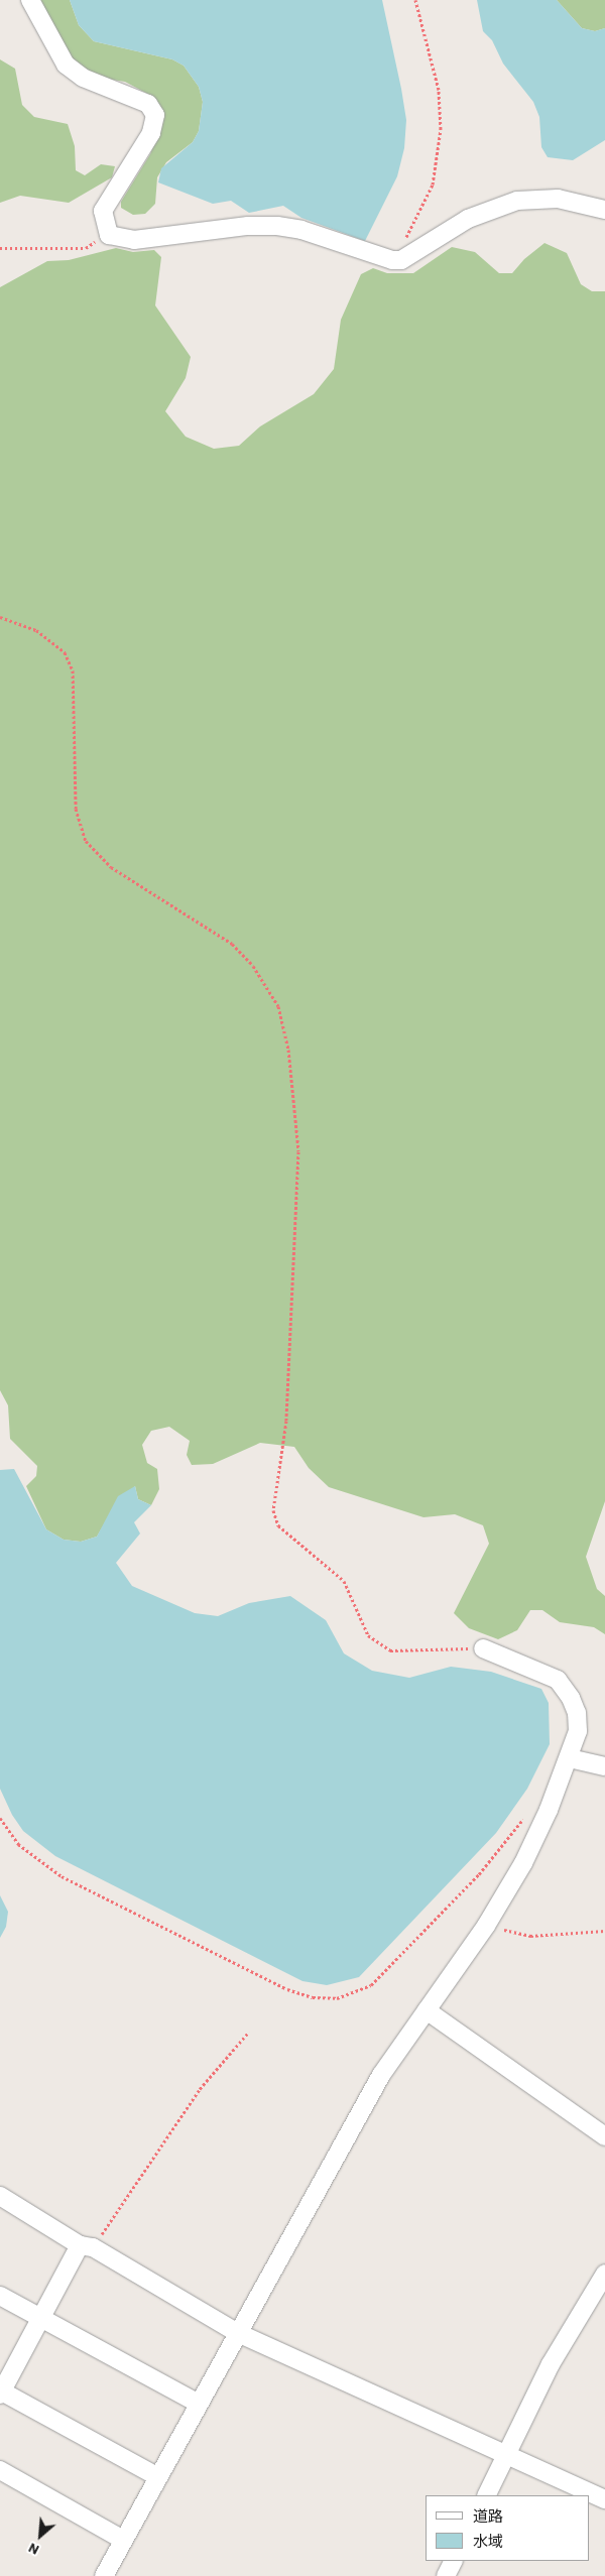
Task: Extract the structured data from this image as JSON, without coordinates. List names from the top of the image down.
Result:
{
  "legend": ["道路", "水域"],
  "north": "bottom left"
}
